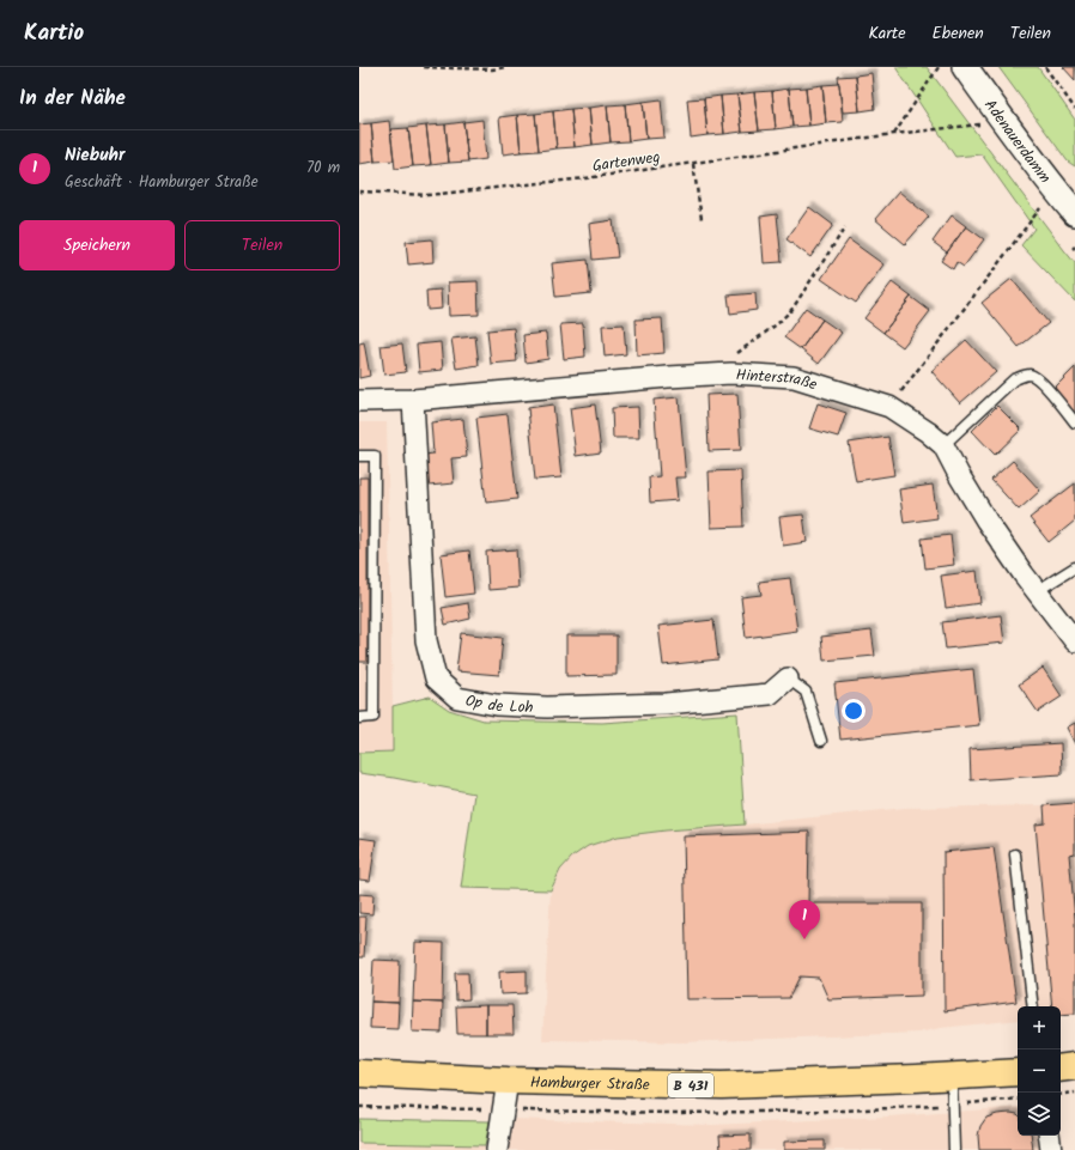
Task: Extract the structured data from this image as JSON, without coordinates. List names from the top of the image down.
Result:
{
  "streets": {
    "main road": ["Hamburger Straße", "B 431"],
    "street": ["Adenauerdamm", "Hinterstraße", "Op de Loh"],
    "path": ["Gartenweg"]
  },
  "crossings": [
    ["Hinterstraße", "Op de Loh"]
  ],
  "page": {
    "header": "Kartio",
    "nav": ["Karte", "Ebenen", "Teilen"],
    "heading": "In der Nähe",
    "list": [
      {
        "mark": "1",
        "name": "Niebuhr",
        "note": "Geschäft · Hamburger Straße",
        "value": "70 m"
      }
    ],
    "buttons": ["Speichern", "Teilen"],
    "pins": "1",
    "map_buttons": ["+", "−"]
  }
}
